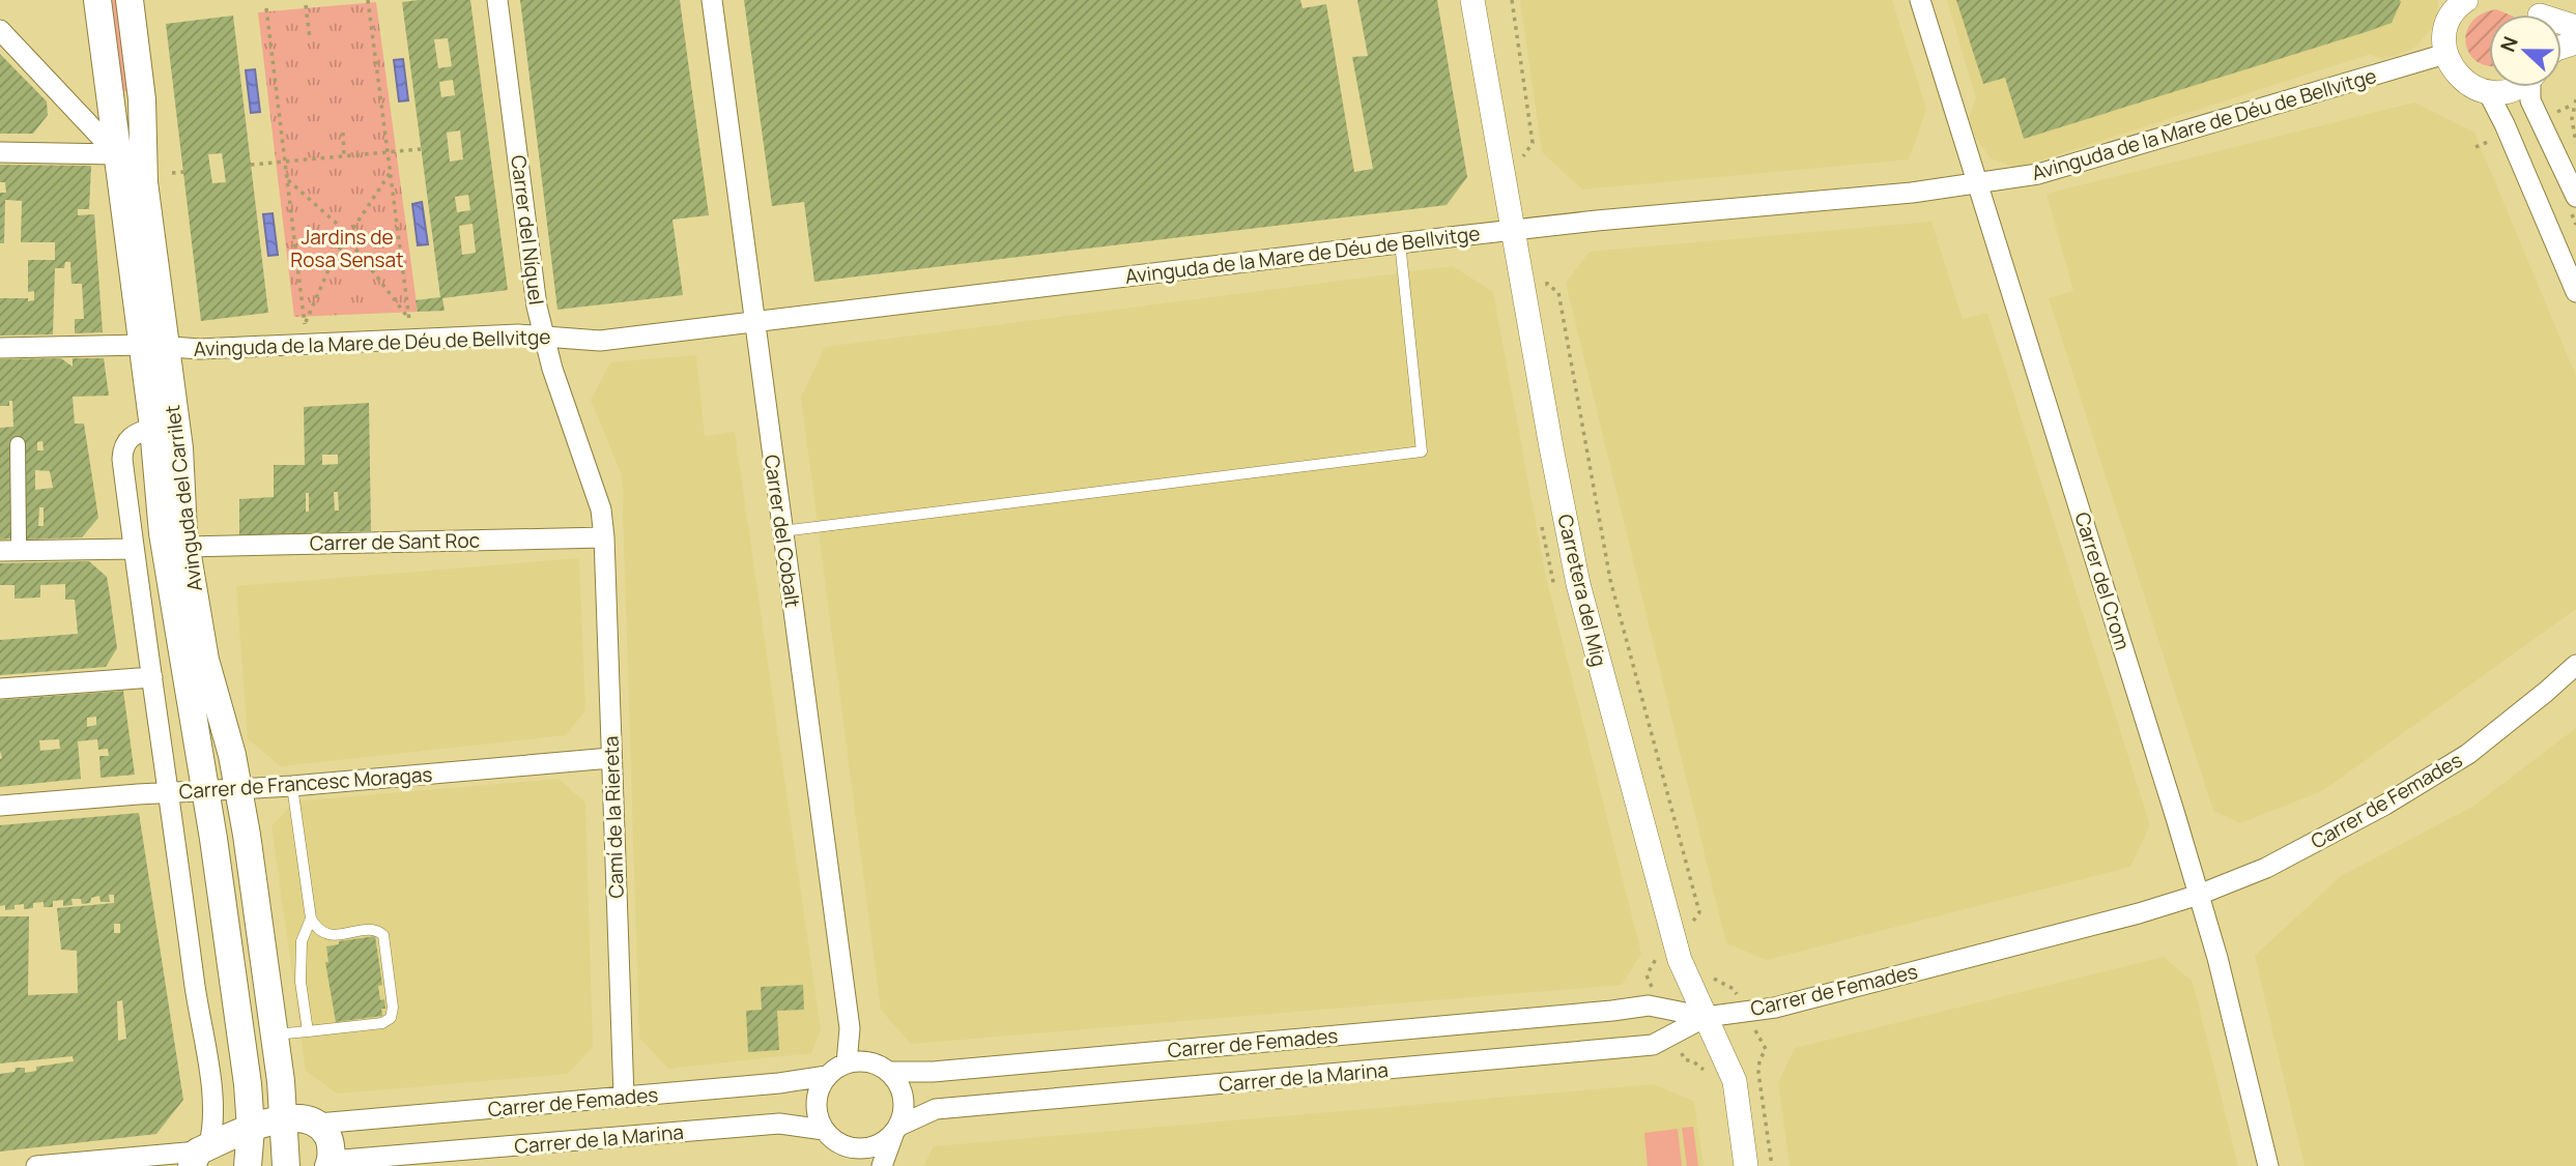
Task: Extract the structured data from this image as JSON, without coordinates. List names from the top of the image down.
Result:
{
  "streets": {
    "main road": ["Avinguda del Carrilet"],
    "street": [
      "Avinguda de la Mare de Déu de Bellvitge",
      "Carrer del Níquel",
      "Carrer del Cobalt",
      "Carrer de Sant Roc",
      "Carrer del Crom",
      "Carretera del Mig",
      "Carrer de Francesc Moragas",
      "Carrer de Femades",
      "Camí de la Riereta",
      "Carrer de la Marina"
    ]
  },
  "crossings": [
    ["Avinguda de la Mare de Déu de Bellvitge", "Carrer del Níquel"],
    ["Avinguda de la Mare de Déu de Bellvitge", "Avinguda del Carrilet"],
    ["Avinguda de la Mare de Déu de Bellvitge", "Carrer del Cobalt"],
    ["Avinguda de la Mare de Déu de Bellvitge", "Carrer del Crom"],
    ["Avinguda de la Mare de Déu de Bellvitge", "Carretera del Mig"],
    ["Carrer del Níquel", "Carrer de Sant Roc"],
    ["Carrer del Níquel", "Camí de la Riereta"],
    ["Avinguda del Carrilet", "Carrer de Sant Roc"],
    ["Avinguda del Carrilet", "Carrer de Francesc Moragas"],
    ["Carrer del Cobalt", "Carrer de Femades"],
    ["Carrer del Cobalt", "Carrer de la Marina"],
    ["Carrer de Sant Roc", "Camí de la Riereta"],
    ["Carrer del Crom", "Carrer de Femades"],
    ["Carretera del Mig", "Carrer de Femades"],
    ["Carretera del Mig", "Carrer de la Marina"],
    ["Carrer de Francesc Moragas", "Camí de la Riereta"],
    ["Carrer de Femades", "Camí de la Riereta"],
    ["Carrer de Femades", "Carrer de la Marina"]
  ],
  "parks": ["Jardins de Rosa Sensat"],
  "north": "left"
}
